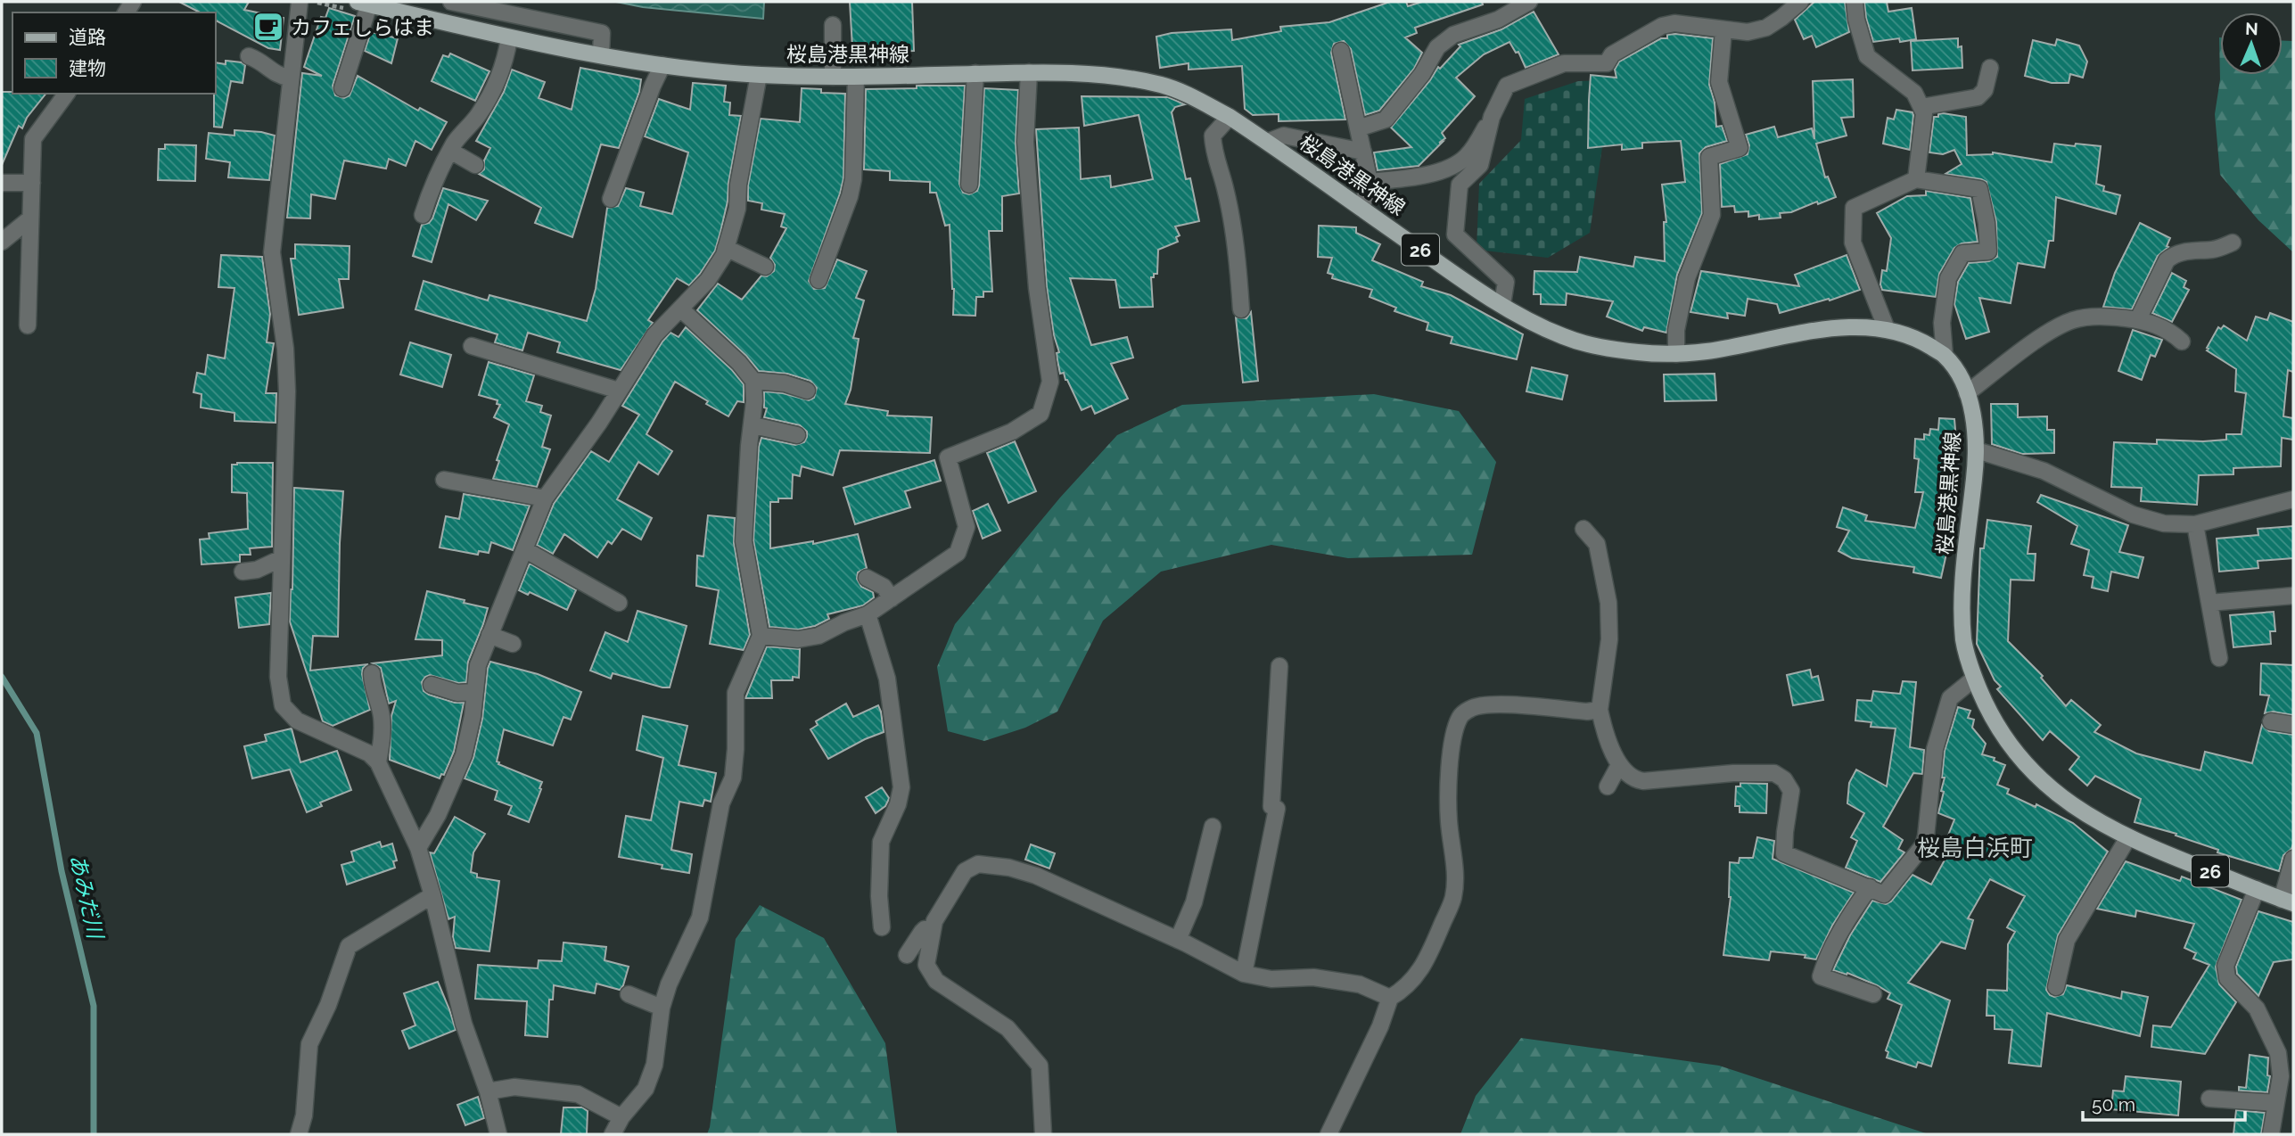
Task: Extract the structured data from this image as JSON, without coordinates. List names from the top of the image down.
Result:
{
  "streets": {
    "main road": ["桜島港黒神線", "26"]
  },
  "districts": ["桜島白浜町"],
  "water": ["あみだ川"],
  "places": {
    "cafe": ["カフェしらはま"]
  },
  "legend": ["道路", "建物"],
  "scale_bar": "50 m",
  "north": "top"
}
